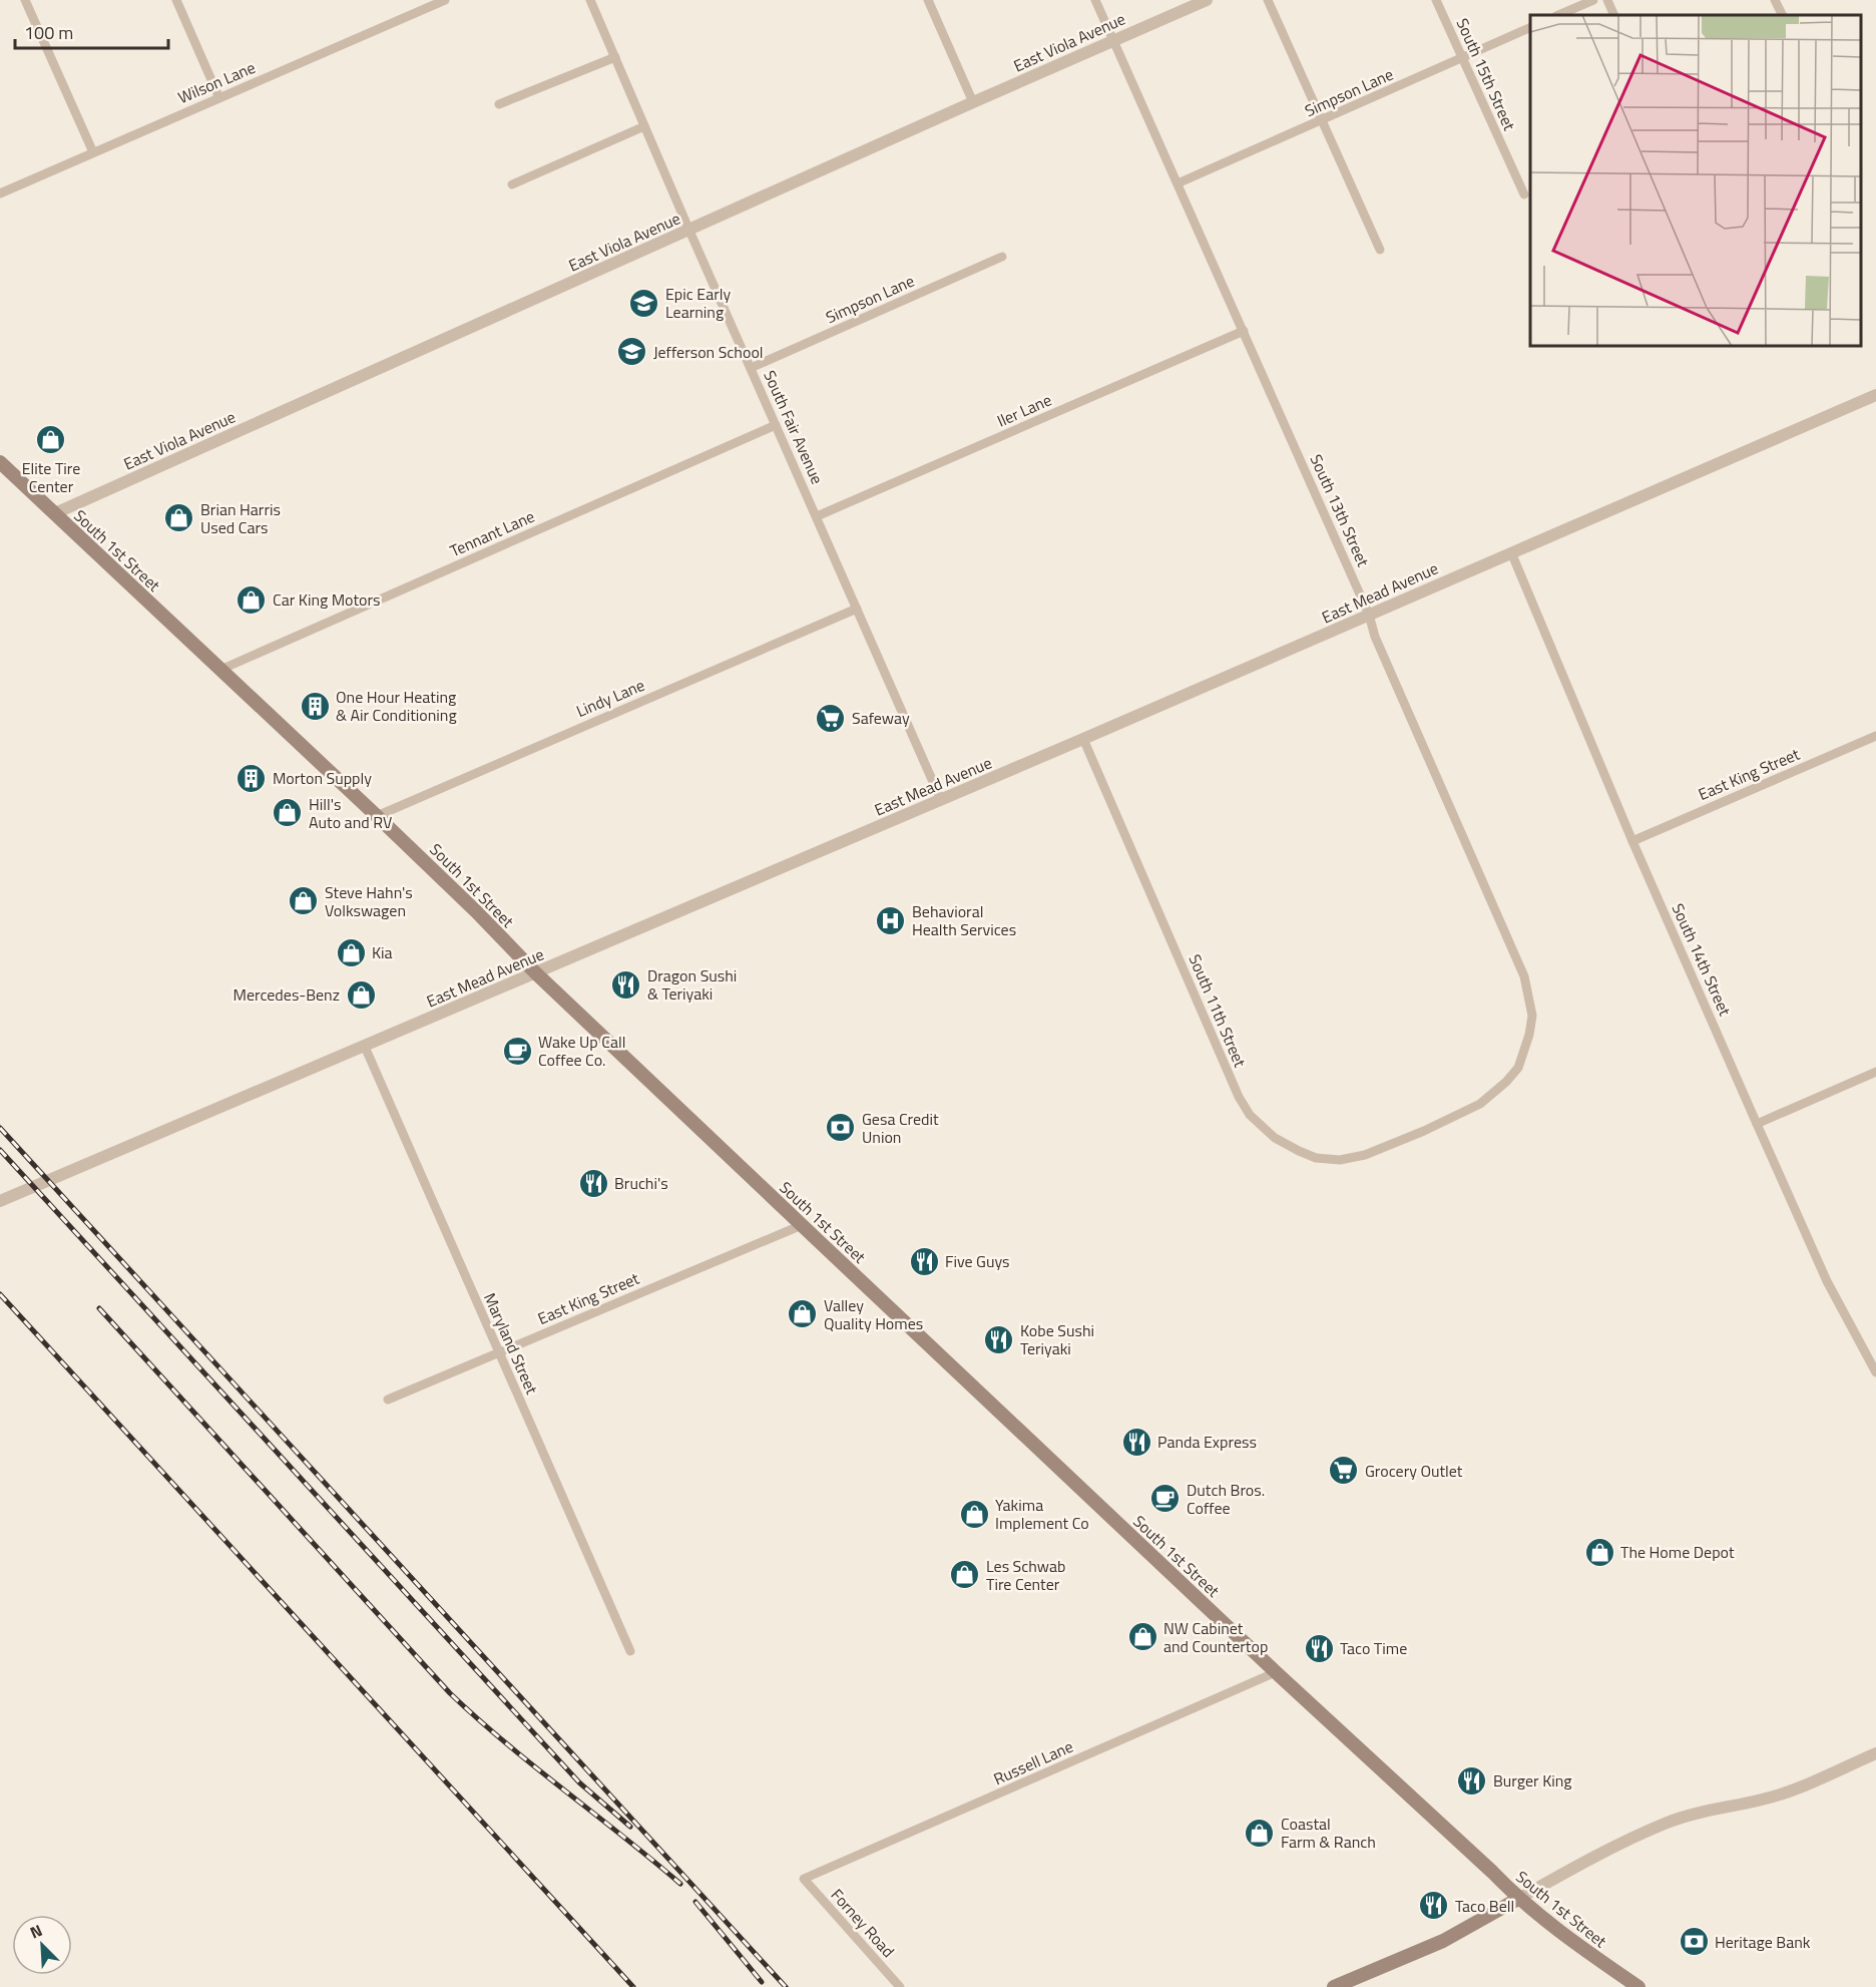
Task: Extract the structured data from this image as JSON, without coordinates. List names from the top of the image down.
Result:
{
  "streets": {
    "main road": ["South 1st Street"],
    "street": [
      "East Viola Avenue",
      "South 15th Street",
      "Wilson Lane",
      "Simpson Lane",
      "Iler Lane",
      "South Fair Avenue",
      "South 13th Street",
      "Tennant Lane",
      "East Mead Avenue",
      "Lindy Lane",
      "East King Street",
      "South 14th Street",
      "South 11th Street",
      "Maryland Street",
      "Russell Lane",
      "Forney Road"
    ]
  },
  "crossings": [
    ["East Viola Avenue", "South Fair Avenue"],
    ["East Viola Avenue", "South 13th Street"],
    ["East Viola Avenue", "South 1st Street"],
    ["South 15th Street", "Simpson Lane"],
    ["Simpson Lane", "South Fair Avenue"],
    ["Simpson Lane", "South 13th Street"],
    ["Iler Lane", "South Fair Avenue"],
    ["Iler Lane", "South 13th Street"],
    ["South Fair Avenue", "Tennant Lane"],
    ["South Fair Avenue", "East Mead Avenue"],
    ["South Fair Avenue", "Lindy Lane"],
    ["South 13th Street", "East Mead Avenue"],
    ["South 13th Street", "South 11th Street"],
    ["Tennant Lane", "South 1st Street"],
    ["South 1st Street", "East Mead Avenue"],
    ["South 1st Street", "Lindy Lane"],
    ["South 1st Street", "East King Street"],
    ["South 1st Street", "Russell Lane"],
    ["East Mead Avenue", "South 14th Street"],
    ["East Mead Avenue", "South 11th Street"],
    ["East Mead Avenue", "Maryland Street"],
    ["East King Street", "South 14th Street"],
    ["East King Street", "Maryland Street"],
    ["Russell Lane", "Forney Road"]
  ],
  "places": {
    "school or university": ["Epic Early Learning", "Jefferson School"],
    "shop": [
      "Elite Tire Center",
      "Brian Harris Used Cars",
      "Car King Motors",
      "Hill's Auto and RV",
      "Steve Hahn's Volkswagen",
      "Kia",
      "Mercedes-Benz",
      "Valley Quality Homes",
      "Yakima Implement Co",
      "The Home Depot",
      "Les Schwab Tire Center",
      "NW Cabinet and Countertop",
      "Coastal Farm & Ranch"
    ],
    "building": ["One Hour Heating & Air Conditioning", "Morton Supply"],
    "supermarket": ["Safeway", "Grocery Outlet"],
    "hospital": ["Behavioral Health Services"],
    "restaurant": [
      "Dragon Sushi & Teriyaki",
      "Bruchi's",
      "Five Guys",
      "Kobe Sushi Teriyaki",
      "Panda Express",
      "Taco Time",
      "Burger King",
      "Taco Bell"
    ],
    "cafe": ["Wake Up Call Coffee Co.", "Dutch Bros. Coffee"],
    "bank": ["Gesa Credit Union", "Heritage Bank"]
  },
  "scale_bar": "100 m",
  "north": "top left"
}
